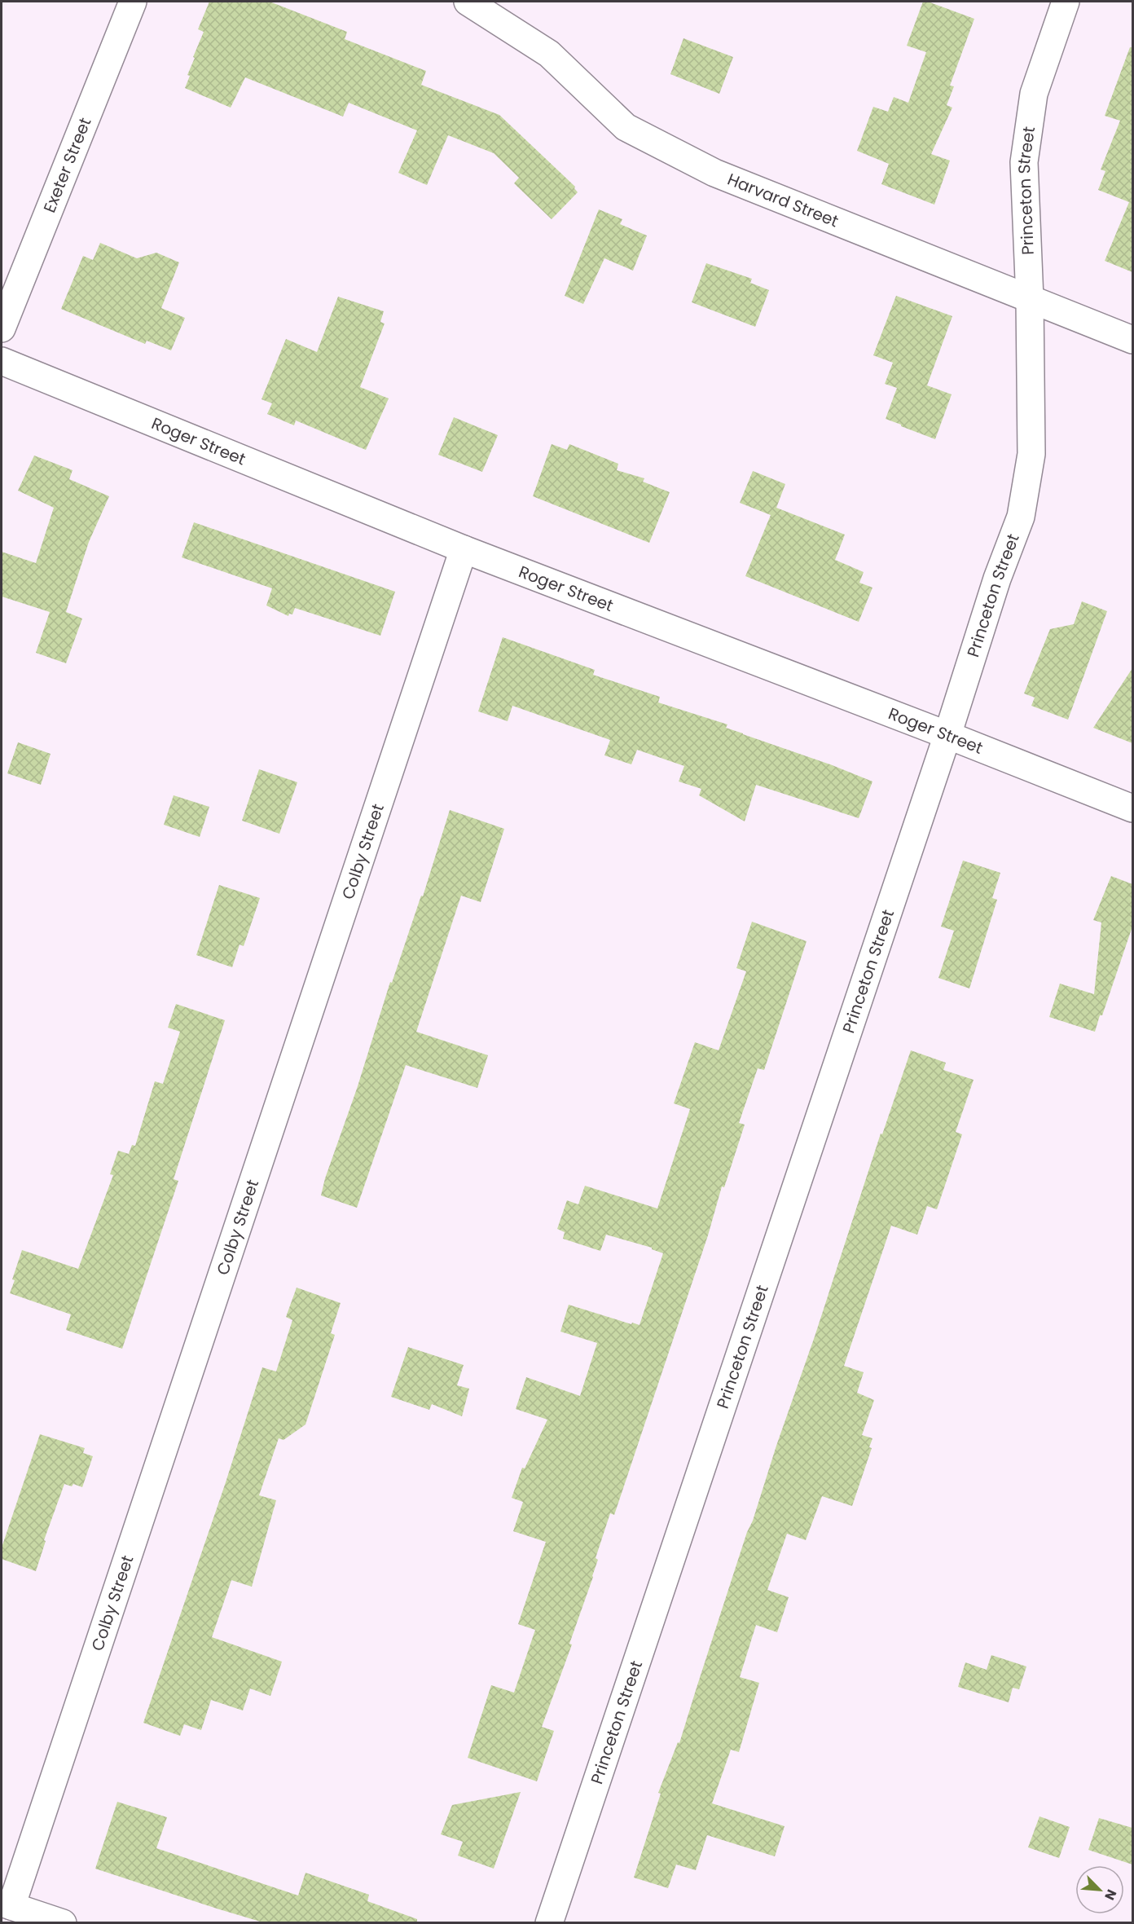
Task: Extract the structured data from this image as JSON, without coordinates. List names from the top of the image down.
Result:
{
  "streets": {
    "street": [
      "Exeter Street",
      "Princeton Street",
      "Harvard Street",
      "Roger Street",
      "Colby Street"
    ]
  },
  "crossings": [
    ["Princeton Street", "Harvard Street"],
    ["Princeton Street", "Roger Street"],
    ["Roger Street", "Colby Street"]
  ],
  "north": "bottom right"
}
